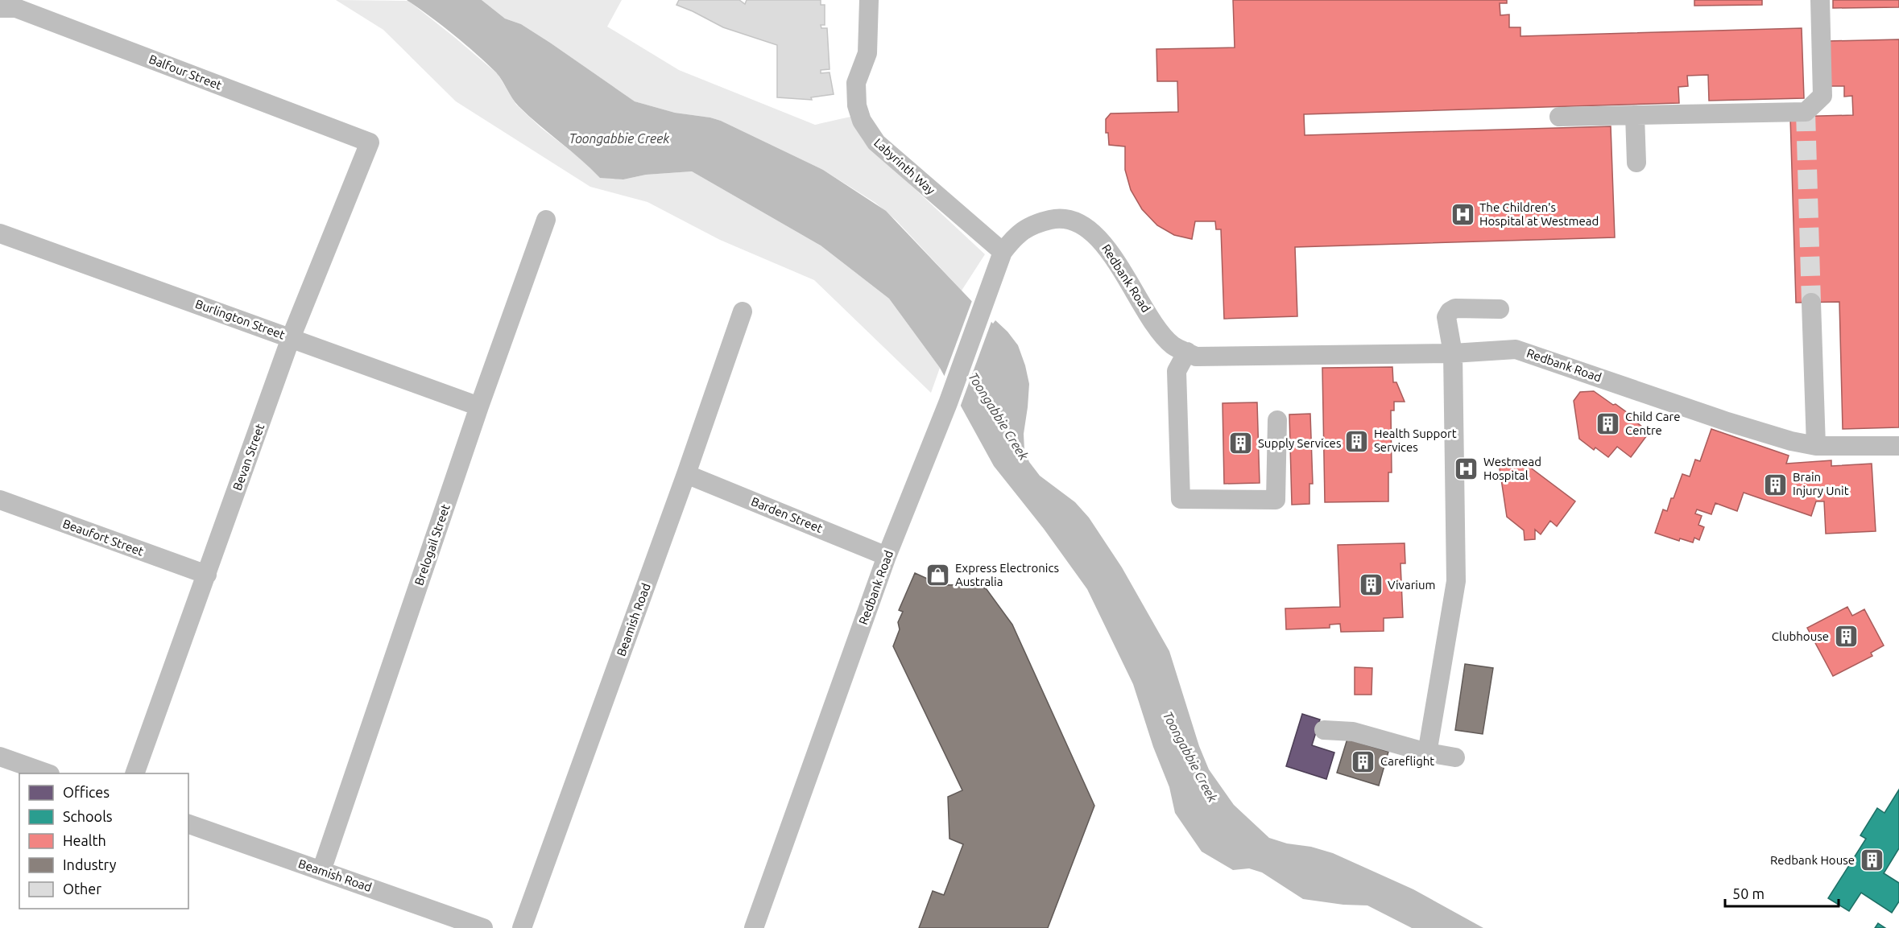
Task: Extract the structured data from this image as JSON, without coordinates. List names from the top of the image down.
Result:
{
  "streets": {
    "street": [
      "Balfour Street",
      "Labyrinth Way",
      "Redbank Road",
      "Burlington Street",
      "Bevan Street",
      "Barden Street",
      "Beaufort Street",
      "Brelogail Street",
      "Beamish Road"
    ]
  },
  "crossings": [
    ["Balfour Street", "Bevan Street"],
    ["Labyrinth Way", "Redbank Road"],
    ["Redbank Road", "Barden Street"],
    ["Burlington Street", "Bevan Street"],
    ["Burlington Street", "Brelogail Street"],
    ["Bevan Street", "Beaufort Street"],
    ["Barden Street", "Beamish Road"],
    ["Brelogail Street", "Beamish Road"]
  ],
  "water": ["Toongabbie Creek"],
  "places": {
    "hospital": ["The Children's Hospital at Westmead", "Westmead Hospital"],
    "building": [
      "Child Care Centre",
      "Health Support Services",
      "Supply Services",
      "Brain Injury Unit",
      "Vivarium",
      "Clubhouse",
      "Careflight",
      "Redbank House"
    ],
    "shop": ["Express Electronics Australia"]
  },
  "legend": [
    "Offices",
    "Schools",
    "Health",
    "Industry",
    "Other"
  ],
  "scale_bar": "50 m"
}
